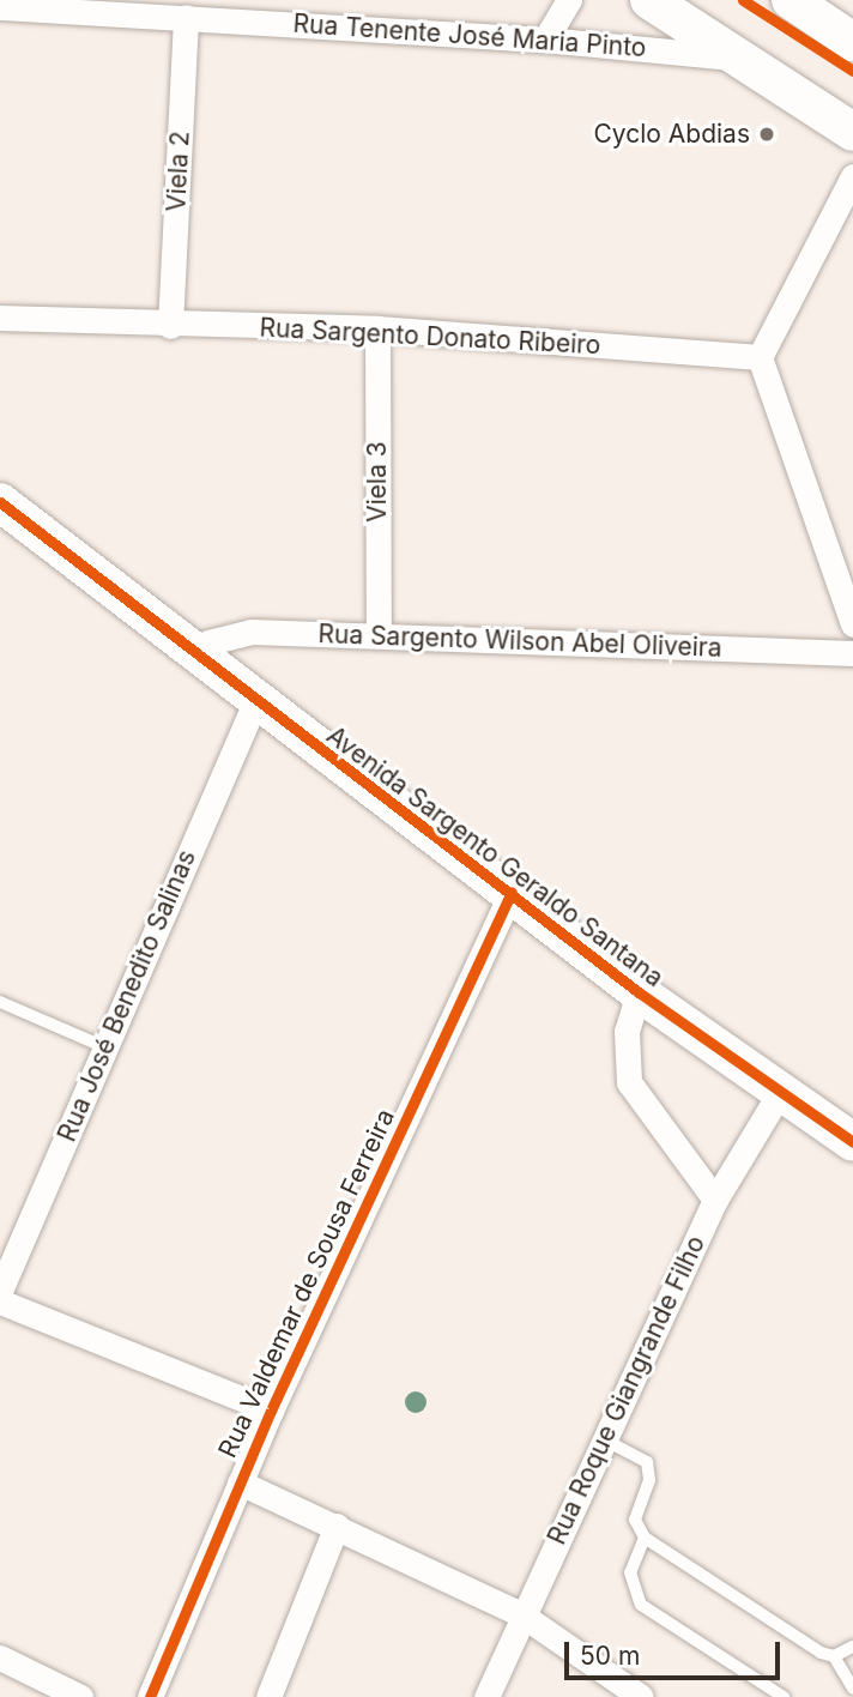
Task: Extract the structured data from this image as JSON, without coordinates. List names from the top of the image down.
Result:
{
  "streets": {
    "street": [
      "Rua Tenente José Maria Pinto",
      "Viela 2",
      "Rua Sargento Donato Ribeiro",
      "Viela 3",
      "Rua Sargento Wilson Abel Oliveira",
      "Avenida Sargento Geraldo Santana",
      "Rua José Benedito Salinas",
      "Rua Valdemar de Sousa Ferreira",
      "Rua Roque Giangrande Filho"
    ]
  },
  "crossings": [
    ["Rua Tenente José Maria Pinto", "Viela 2"],
    ["Viela 2", "Rua Sargento Donato Ribeiro"],
    ["Rua Sargento Donato Ribeiro", "Viela 3"],
    ["Viela 3", "Rua Sargento Wilson Abel Oliveira"],
    ["Rua Sargento Wilson Abel Oliveira", "Avenida Sargento Geraldo Santana"],
    ["Avenida Sargento Geraldo Santana", "Rua José Benedito Salinas"],
    ["Avenida Sargento Geraldo Santana", "Rua Valdemar de Sousa Ferreira"],
    ["Avenida Sargento Geraldo Santana", "Rua Roque Giangrande Filho"]
  ],
  "places": ["Cyclo Abdias"],
  "scale_bar": "50 m"
}
